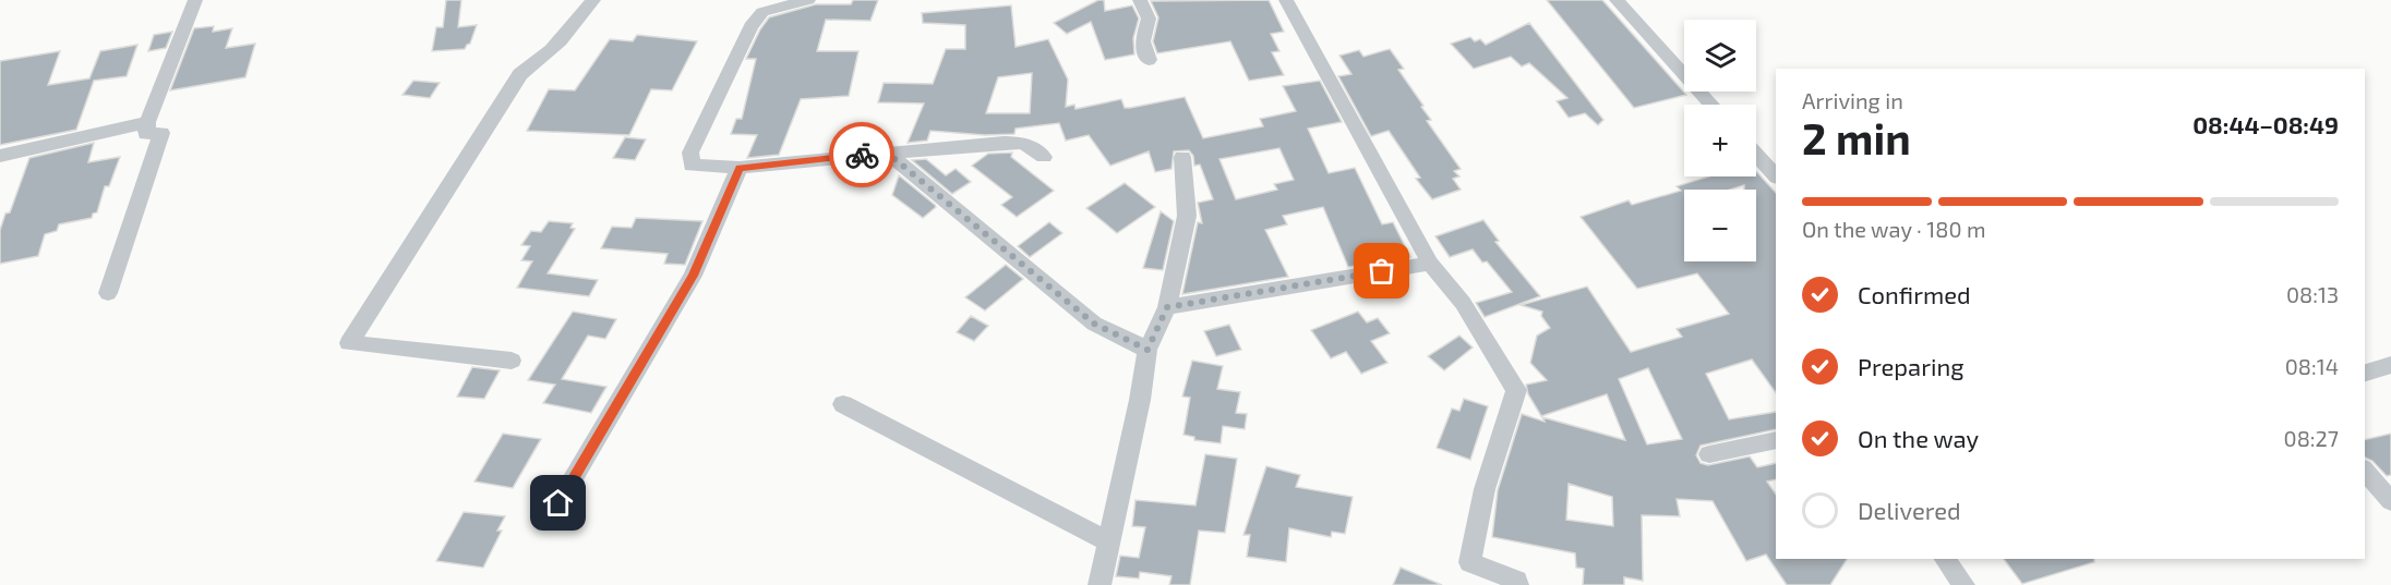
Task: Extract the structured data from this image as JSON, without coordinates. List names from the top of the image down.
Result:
{
  "page": {
    "map_buttons": ["+", "−"],
    "heading": ["2 min", "Arriving in", "08:44–08:49"],
    "bar": "On the way · 180 m",
    "list": [
      ["Confirmed", "08:13"],
      ["Preparing", "08:14"],
      ["On the way", "08:27"],
      "Delivered"
    ]
  }
}
